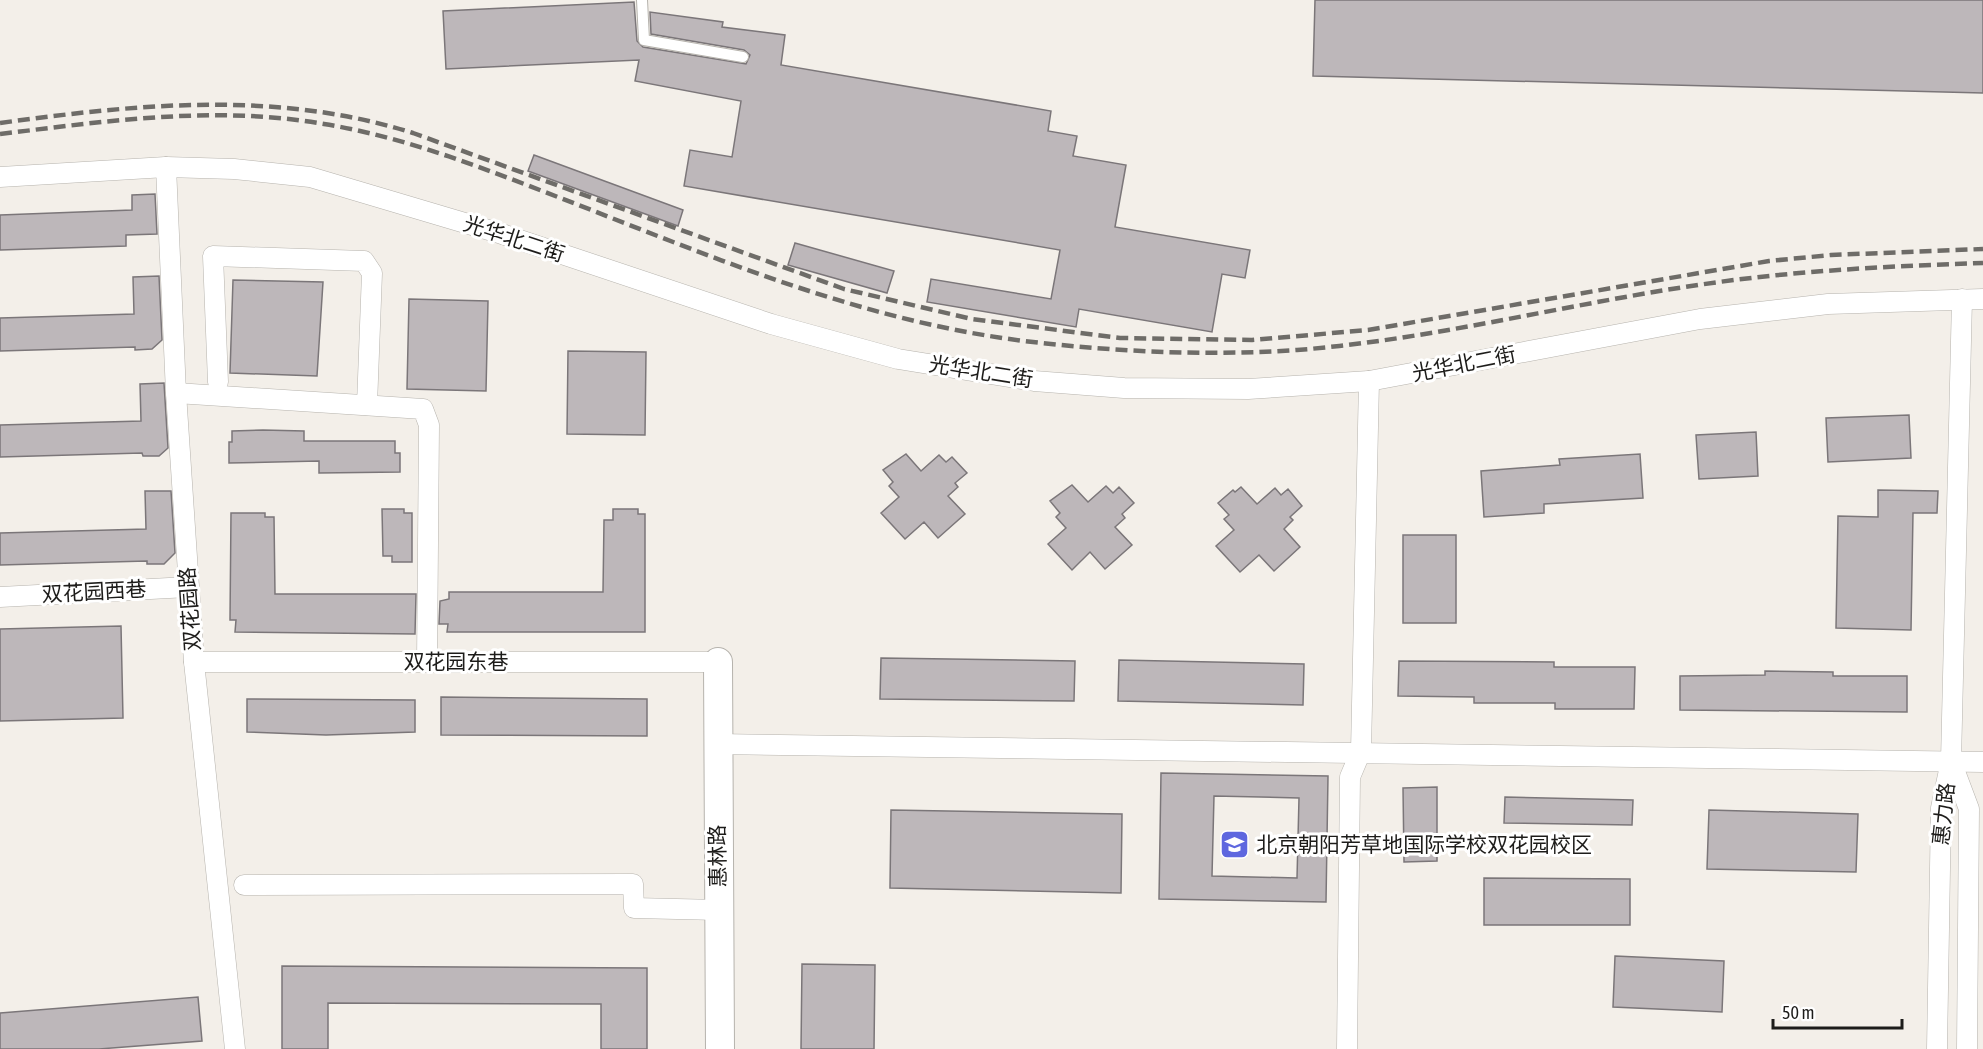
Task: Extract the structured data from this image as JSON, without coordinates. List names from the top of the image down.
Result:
{
  "streets": {
    "street": [
      "光华北二街",
      "双花园西巷",
      "双花园路",
      "双花园东巷",
      "惠力路",
      "惠林路"
    ]
  },
  "crossings": [
    ["光华北二街", "双花园路"],
    ["双花园西巷", "双花园路"],
    ["双花园路", "双花园东巷"],
    ["双花园东巷", "惠林路"]
  ],
  "places": {
    "school or university": ["北京朝阳芳草地国际学校双花园校区"]
  },
  "scale_bar": "50 m"
}
